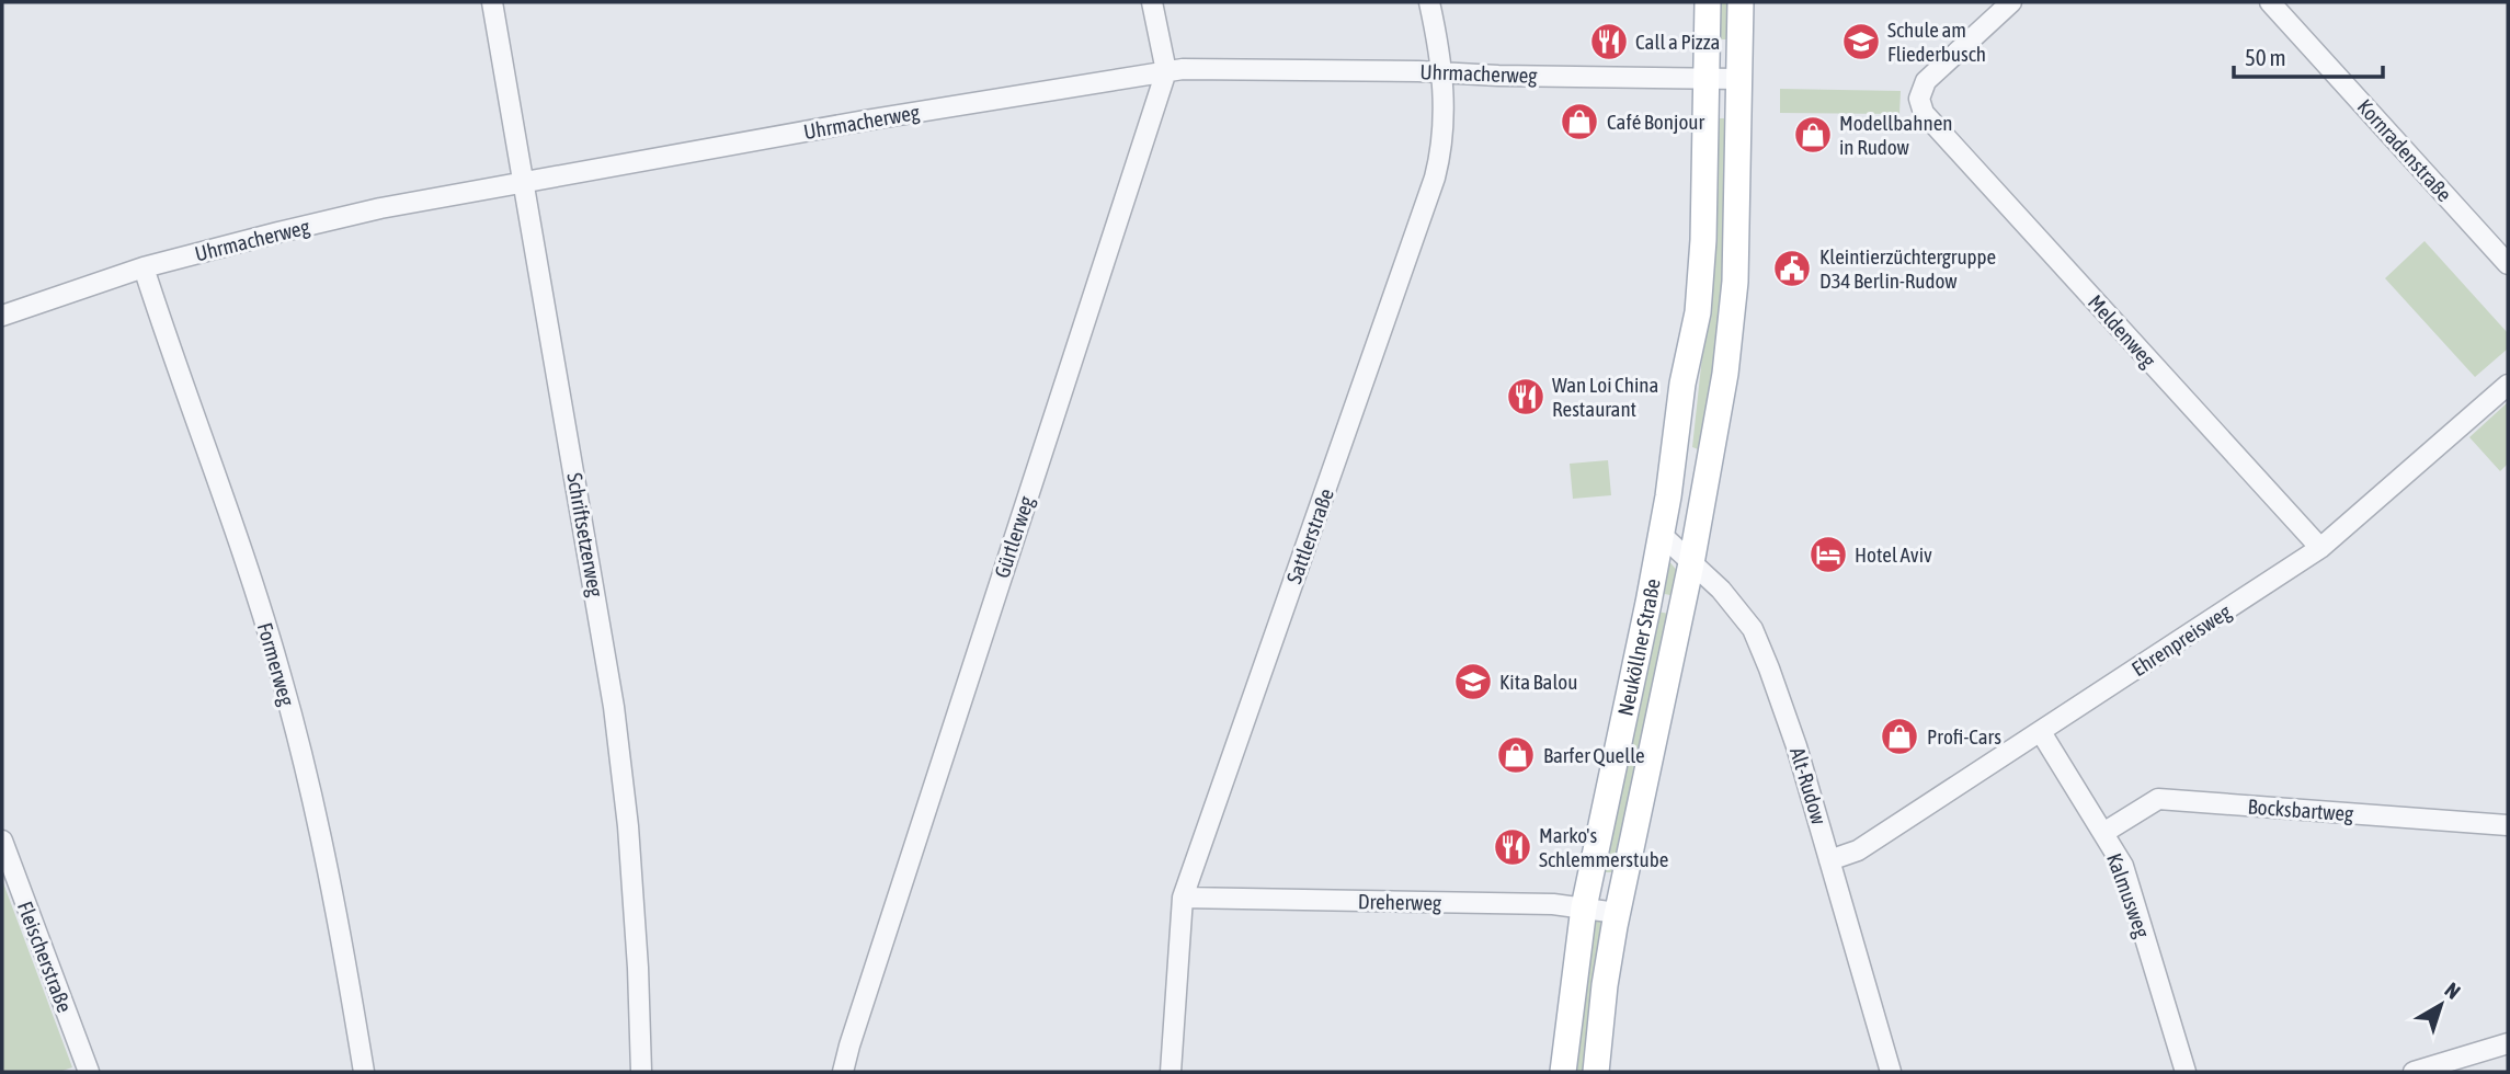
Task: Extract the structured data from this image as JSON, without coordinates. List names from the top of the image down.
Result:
{
  "streets": {
    "main road": ["Neuköllner Straße"],
    "street": [
      "Uhrmacherweg",
      "Kornradenstraße",
      "Meldenweg",
      "Schriftsetzerweg",
      "Sattlerstraße",
      "Gürtlerweg",
      "Ehrenpreisweg",
      "Formerweg",
      "Alt-Rudow",
      "Bocksbartweg",
      "Kalmusweg",
      "Dreherweg",
      "Fleischerstraße"
    ]
  },
  "crossings": [
    ["Uhrmacherweg", "Schriftsetzerweg"],
    ["Uhrmacherweg", "Sattlerstraße"],
    ["Uhrmacherweg", "Gürtlerweg"],
    ["Uhrmacherweg", "Neuköllner Straße"],
    ["Uhrmacherweg", "Formerweg"],
    ["Meldenweg", "Ehrenpreisweg"],
    ["Sattlerstraße", "Dreherweg"],
    ["Ehrenpreisweg", "Alt-Rudow"],
    ["Ehrenpreisweg", "Kalmusweg"],
    ["Neuköllner Straße", "Alt-Rudow"],
    ["Neuköllner Straße", "Dreherweg"],
    ["Bocksbartweg", "Kalmusweg"]
  ],
  "places": {
    "restaurant": ["Call a Pizza", "Wan Loi China Restaurant", "Marko's Schlemmerstube"],
    "school or university": ["Schule am Fliederbusch", "Kita Balou"],
    "shop": [
      "Café Bonjour",
      "Modellbahnen in Rudow",
      "Profi-Cars",
      "Barfer Quelle"
    ],
    "public building": ["Kleintierzüchtergruppe D34 Berlin-Rudow"],
    "hotel": ["Hotel Aviv"]
  },
  "scale_bar": "50 m",
  "north": "top right"
}
